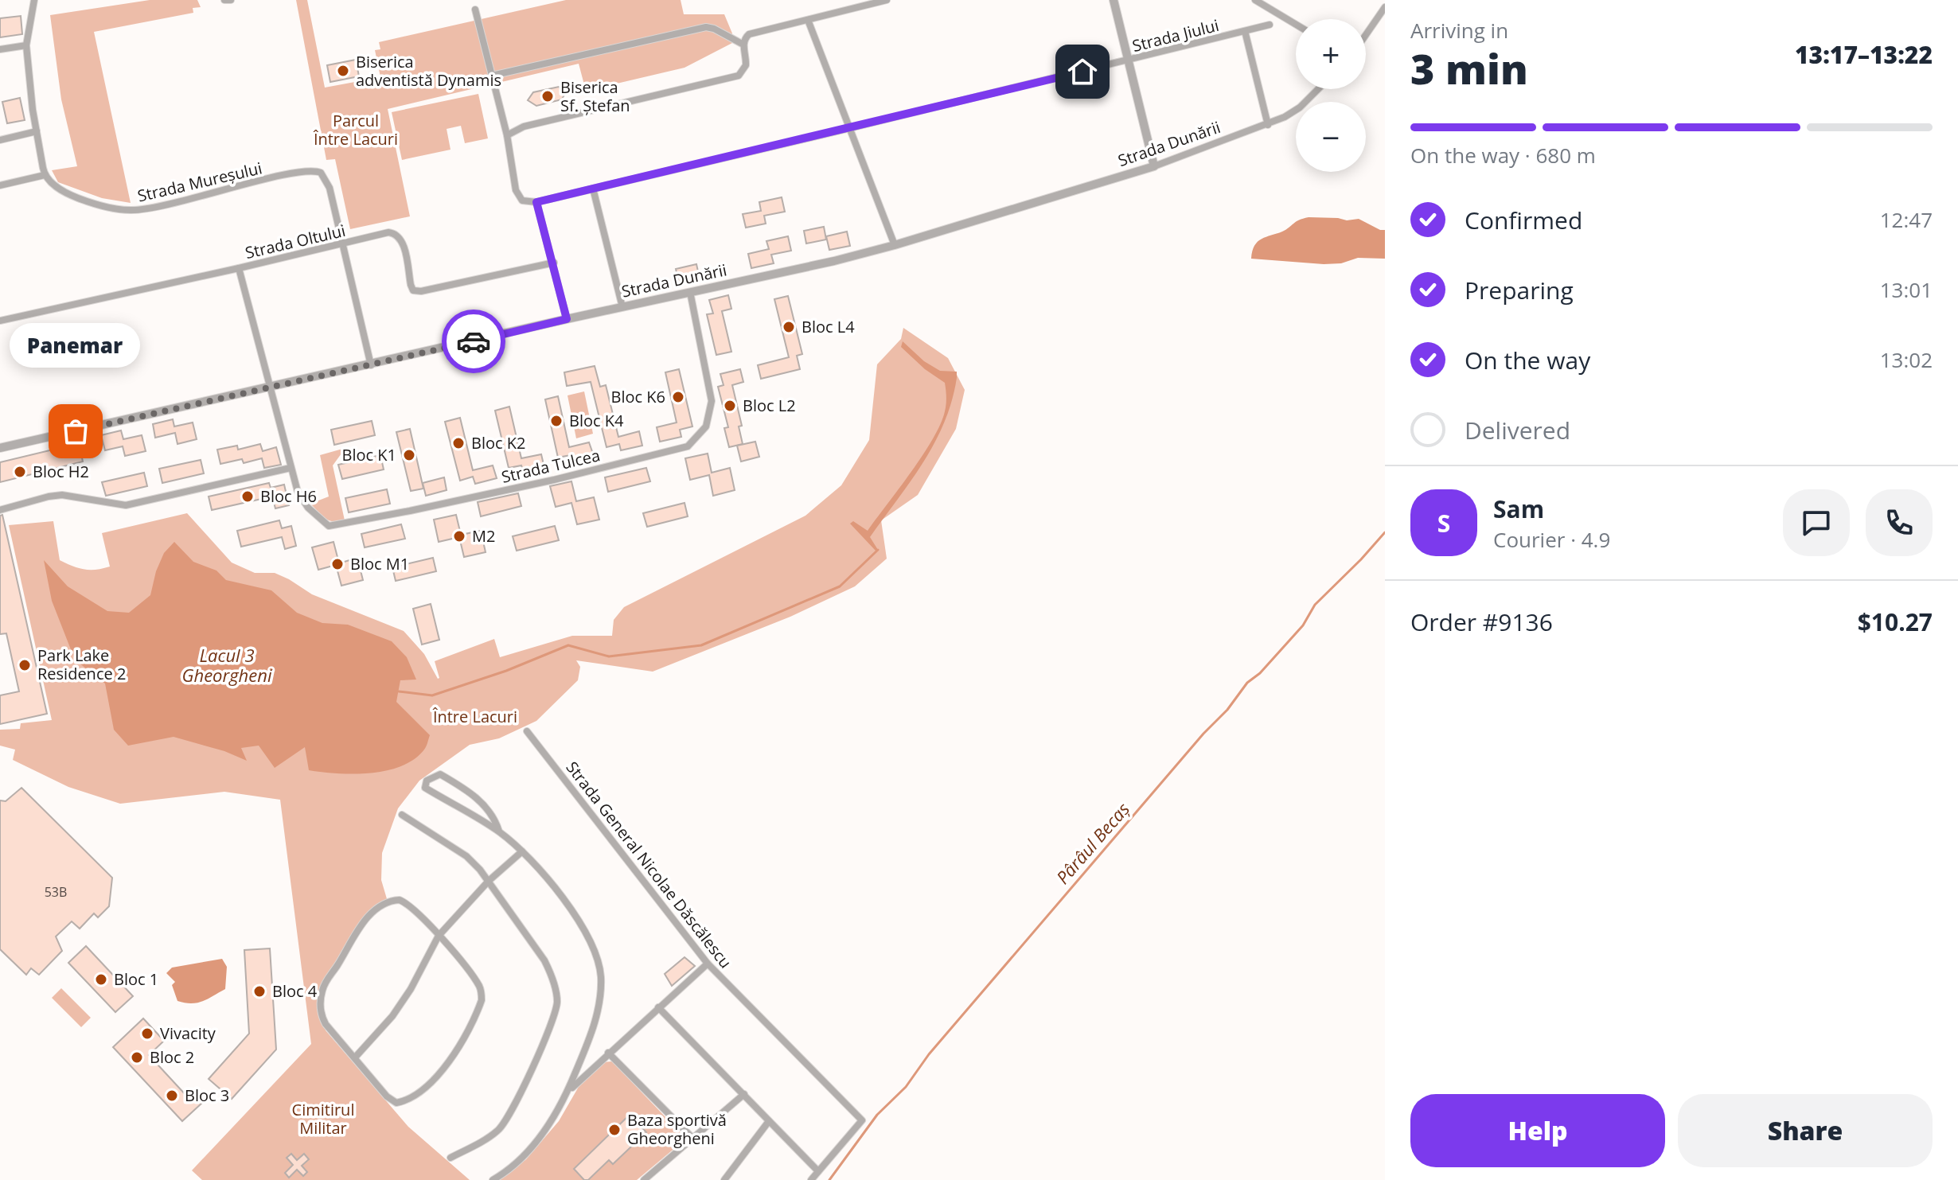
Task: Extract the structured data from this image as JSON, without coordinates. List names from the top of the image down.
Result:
{
  "streets": {
    "street": [
      "Strada Jiului",
      "Strada Dunării",
      "Strada Mureșului",
      "Strada Oltului",
      "Strada Tulcea",
      "Strada General Nicolae Dăscălescu"
    ]
  },
  "crossings": [
    ["Strada Dunării", "Strada Tulcea"],
    ["Strada Mureșului", "Strada Oltului"],
    ["Strada Oltului", "Strada Tulcea"]
  ],
  "water": ["Lacul 3 Gheorgheni", "Pârâul Becaș"],
  "parks": ["Parcul Între Lacuri", "Între Lacuri", "Cimitirul Militar"],
  "places": [
    "Biserica adventistă Dynamis",
    "Biserica Sf. Ștefan",
    "Bloc L4",
    "Bloc K6",
    "Bloc L2",
    "Bloc K4",
    "Panemar",
    "Bloc K2",
    "Bloc K1",
    "Bloc H2",
    "Bloc H6",
    "M2",
    "Bloc M1",
    "Park Lake Residence 2",
    "Bloc 1",
    "Bloc 4",
    "Vivacity",
    "Bloc 2",
    "Bloc 3",
    "Baza sportivă Gheorgheni"
  ],
  "house_numbers": ["53B"],
  "page": {
    "heading": ["3 min", "Arriving in", "13:17–13:22"],
    "panel": [
      "Sam",
      "Courier · 4.9",
      "Order #9136",
      "$10.27"
    ],
    "map_buttons": ["+", "−"],
    "bar": "On the way · 680 m",
    "list": [
      ["Confirmed", "12:47"],
      ["Preparing", "13:01"],
      ["On the way", "13:02"],
      "Delivered"
    ],
    "bubble": "Panemar",
    "round": "S",
    "buttons": ["Help", "Share"]
  }
}
